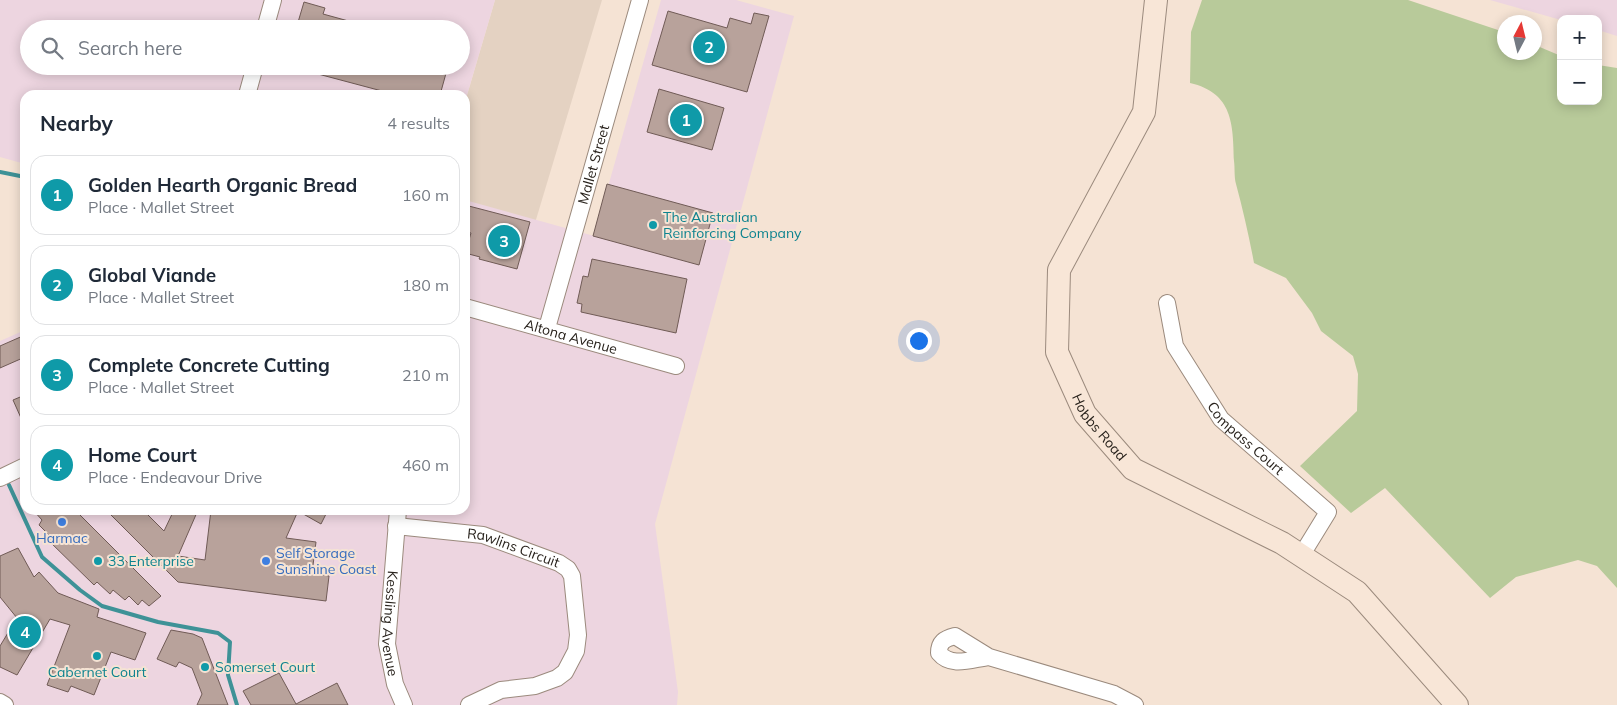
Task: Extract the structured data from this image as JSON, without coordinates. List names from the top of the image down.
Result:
{
  "streets": {
    "street": [
      "Mallet Street",
      "Altona Avenue",
      "Hobbs Road",
      "Compass Court",
      "Rawlins Circuit",
      "Kessling Avenue"
    ]
  },
  "crossings": [
    ["Mallet Street", "Altona Avenue"],
    ["Hobbs Road", "Compass Court"],
    ["Rawlins Circuit", "Kessling Avenue"]
  ],
  "places": [
    "The Australian Reinforcing Company",
    "Harmac",
    "33 Enterprise",
    "Self Storage Sunshine Coast",
    "Cabernet Court",
    "Somerset Court"
  ],
  "north": "top",
  "page": {
    "map_buttons": ["+", "−"],
    "search": "Search here",
    "pins": [
      "2",
      "1",
      "3",
      "4"
    ],
    "heading": ["Nearby", "4 results"],
    "list": [
      {
        "mark": "1",
        "name": "Golden Hearth Organic Bread",
        "note": "Place · Mallet Street",
        "value": "160 m"
      },
      {
        "mark": "2",
        "name": "Global Viande",
        "note": "Place · Mallet Street",
        "value": "180 m"
      },
      {
        "mark": "3",
        "name": "Complete Concrete Cutting",
        "note": "Place · Mallet Street",
        "value": "210 m"
      },
      {
        "mark": "4",
        "name": "Home Court",
        "note": "Place · Endeavour Drive",
        "value": "460 m"
      }
    ]
  }
}
